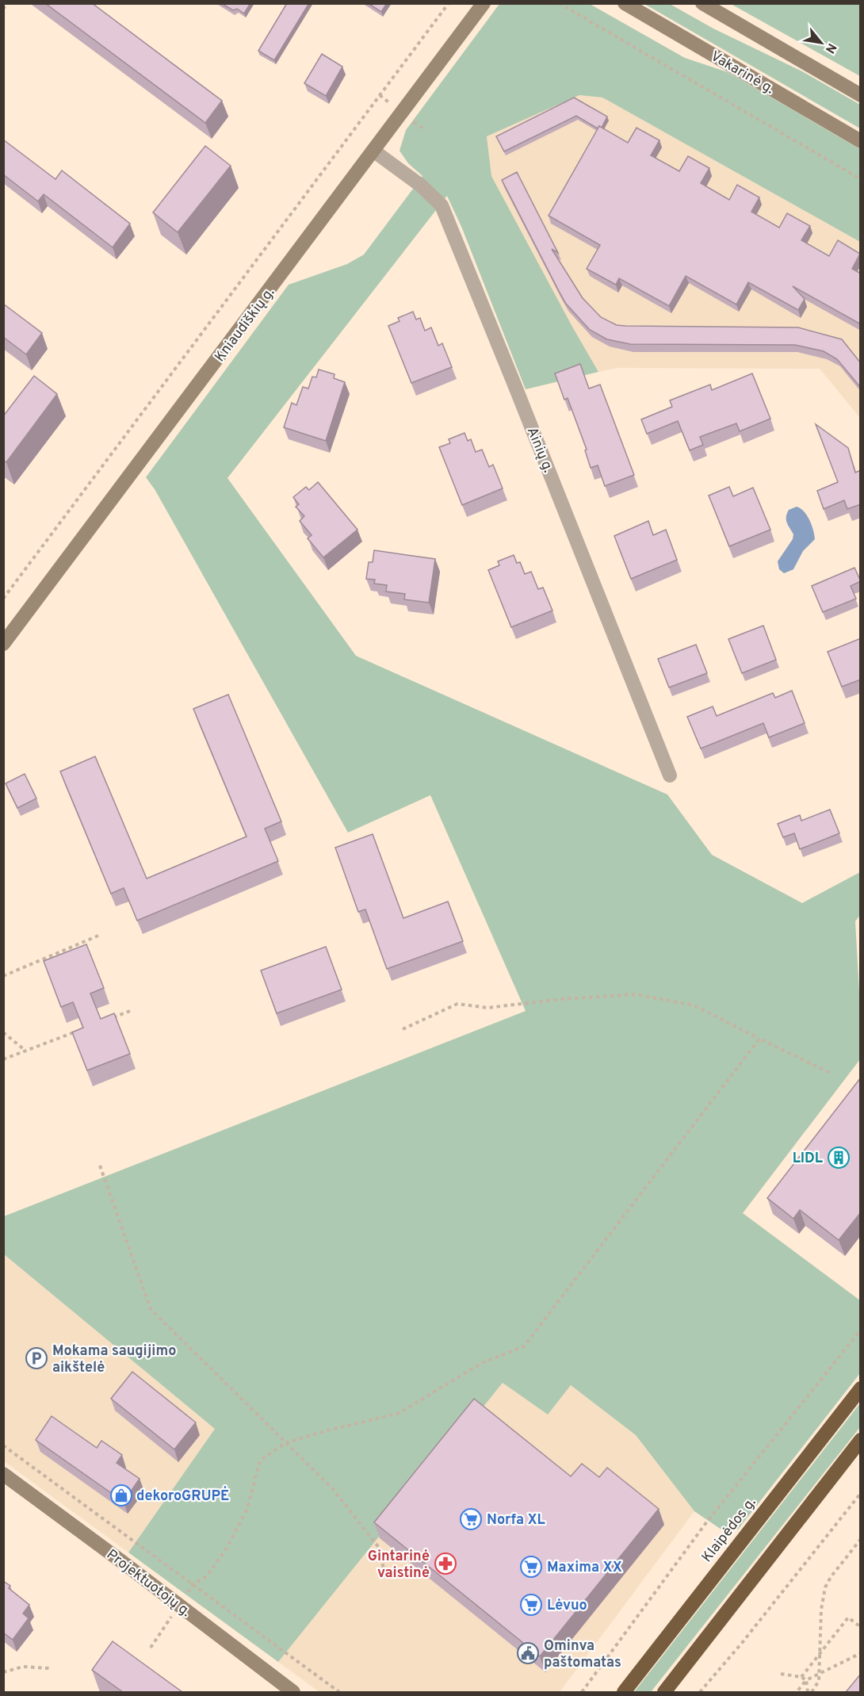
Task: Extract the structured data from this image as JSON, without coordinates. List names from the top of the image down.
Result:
{
  "streets": {
    "highway": ["Klaipėdos g."],
    "main road": ["Vakarinė g.", "Kniaudiškių g.", "Projektuotojų g."],
    "street": ["Ainių g."]
  },
  "crossings": [
    ["Kniaudiškių g.", "Ainių g."]
  ],
  "places": {
    "building": ["LIDL"],
    "parking": ["Mokama saugijimo aikštelė"],
    "shop": ["dekoroGRUPĖ"],
    "supermarket": ["Norfa XL", "Maxima XX", "Lėvuo"],
    "pharmacy": ["Gintarinė vaistinė"],
    "public building": ["Ominva paštomatas"]
  },
  "north": "bottom right"
}
